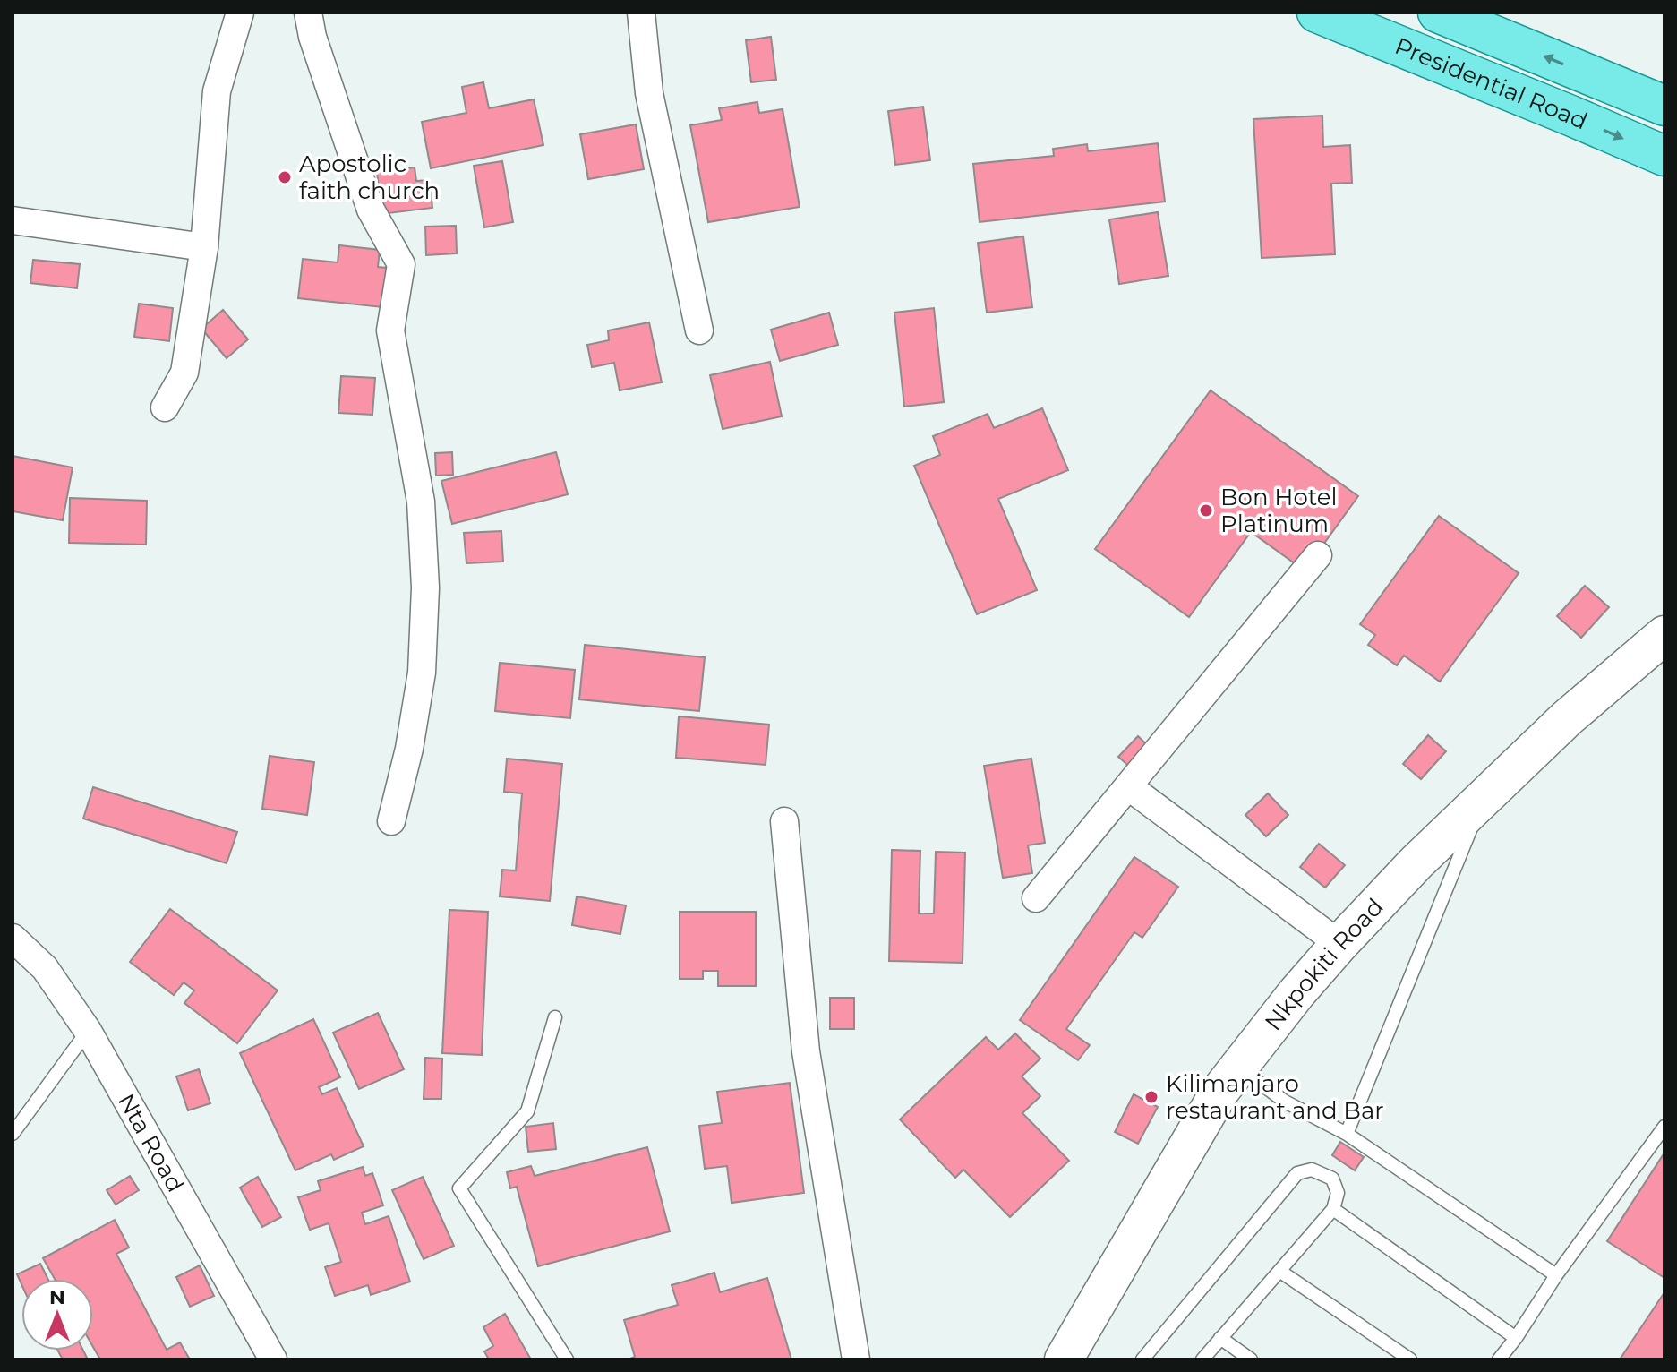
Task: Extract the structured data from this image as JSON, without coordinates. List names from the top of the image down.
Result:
{
  "streets": {
    "main road": ["Presidential Road", "Nkpokiti Road"],
    "street": ["Nta Road"]
  },
  "places": ["Apostolic faith church", "Bon Hotel Platinum", "Kilimanjaro restaurant and Bar"],
  "north": "top"
}
